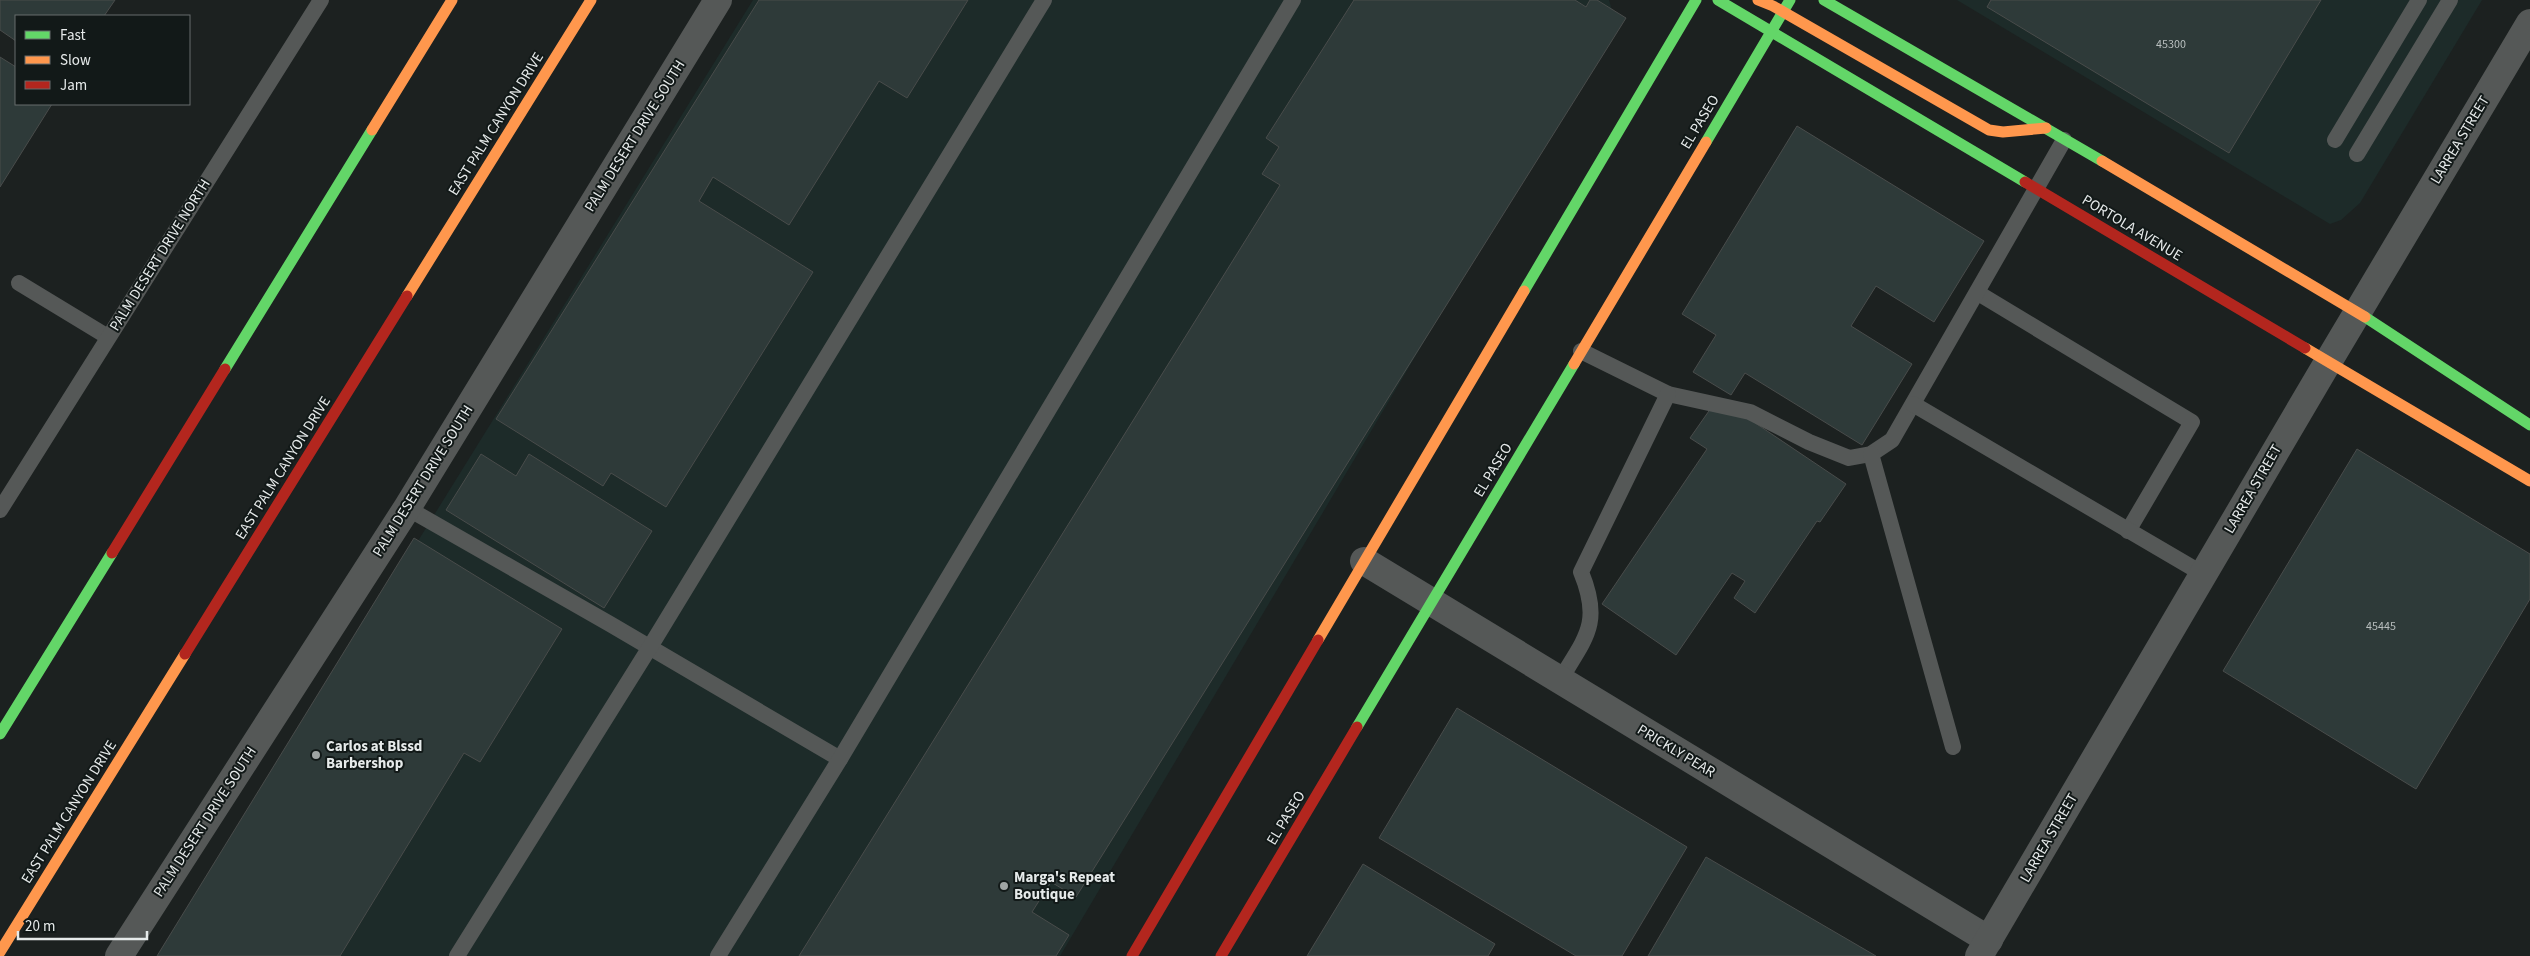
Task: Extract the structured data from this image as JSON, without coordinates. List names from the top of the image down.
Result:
{
  "streets": {
    "street": [
      "EL PASEO",
      "EAST PALM CANYON DRIVE",
      "PALM DESERT DRIVE SOUTH",
      "LARREA STREET",
      "PORTOLA AVENUE",
      "PRICKLY PEAR"
    ],
    "lane": ["PALM DESERT DRIVE NORTH"]
  },
  "crossings": [
    ["EL PASEO", "PORTOLA AVENUE"],
    ["EL PASEO", "PRICKLY PEAR"],
    ["LARREA STREET", "PORTOLA AVENUE"],
    ["LARREA STREET", "PRICKLY PEAR"]
  ],
  "places": ["Carlos at Blssd Barbershop", "Marga's Repeat Boutique"],
  "house_numbers": ["45300", "45445"],
  "legend": ["Fast", "Slow", "Jam"],
  "scale_bar": "20 m"
}
